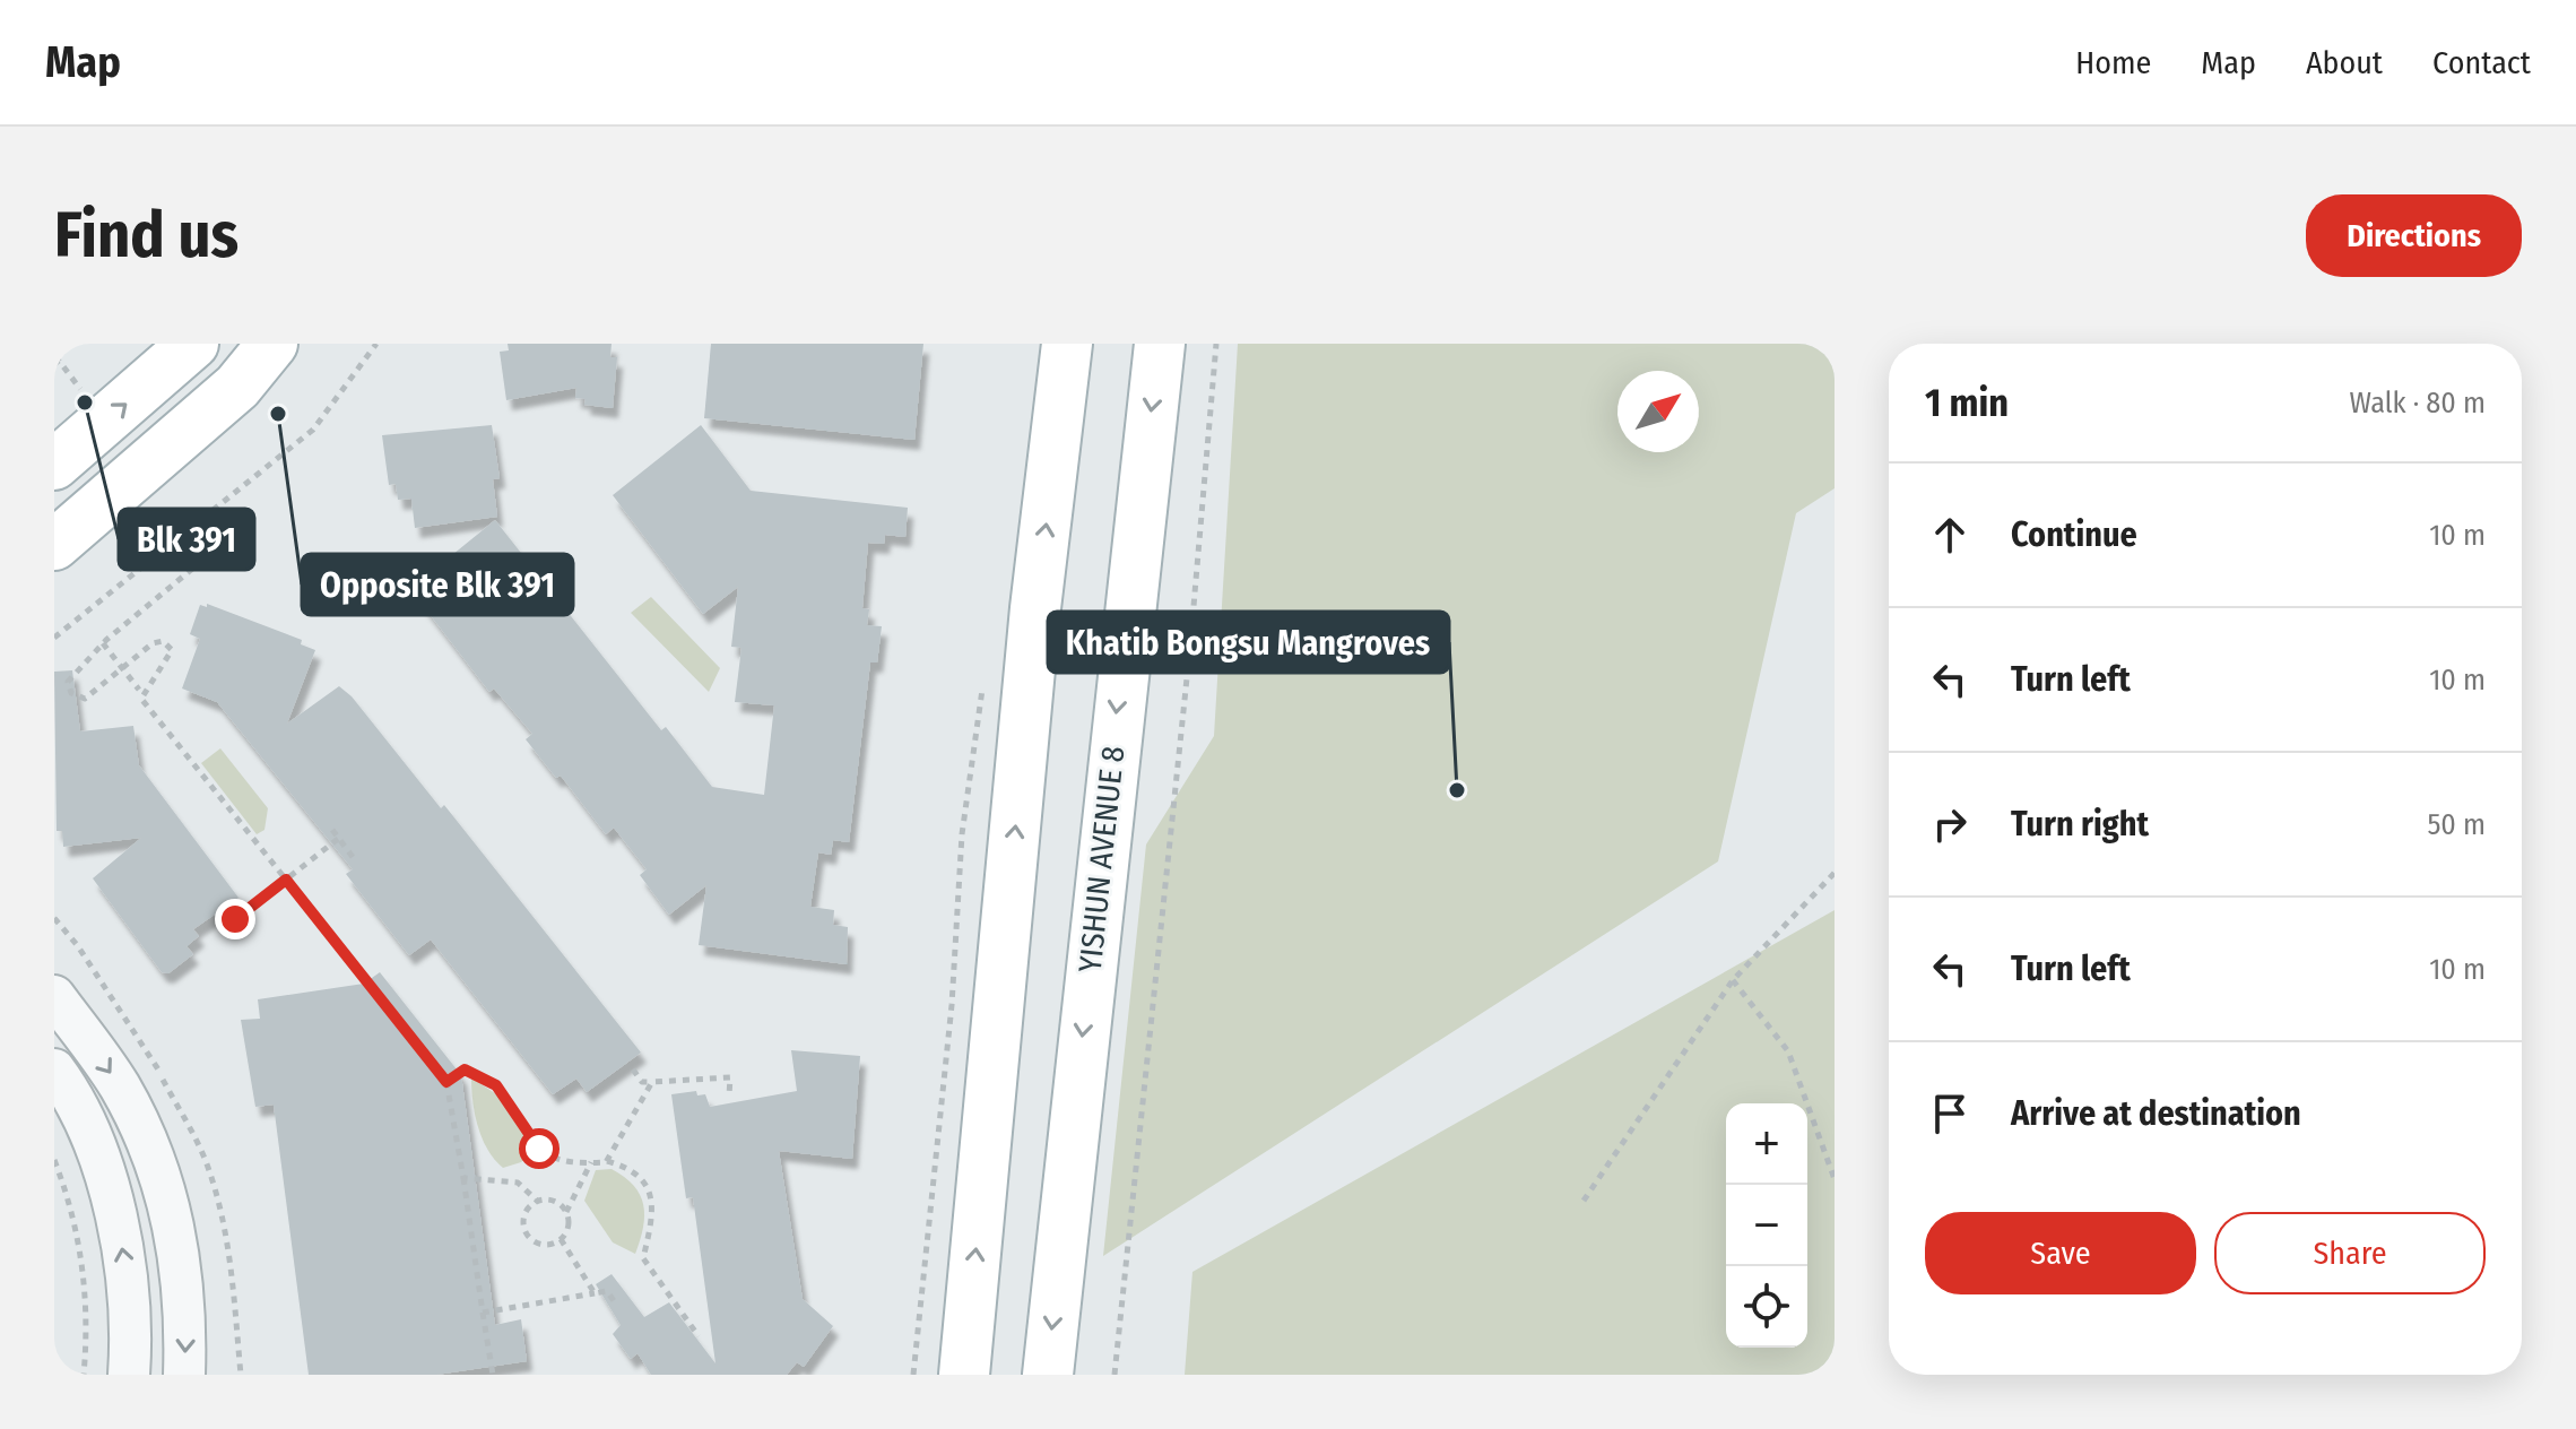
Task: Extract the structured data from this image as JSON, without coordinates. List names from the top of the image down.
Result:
{
  "streets": {
    "main road": ["YISHUN AVENUE 8"]
  },
  "places": ["Blk 391", "Opposite Blk 391", "Khatib Bongsu Mangroves"],
  "north": "top right",
  "page": {
    "header": "Map",
    "nav": [
      "Home",
      "Map",
      "About",
      "Contact"
    ],
    "buttons": [
      "Directions",
      ["Save", "Share"]
    ],
    "title": "Find us",
    "heading": ["1 min", "Walk · 80 m"],
    "list": [
      ["Continue", "10 m"],
      ["Turn left", "10 m"],
      ["Turn right", "50 m"],
      ["Turn left", "10 m"],
      "Arrive at destination"
    ],
    "map_buttons": ["+", "−"]
  }
}
